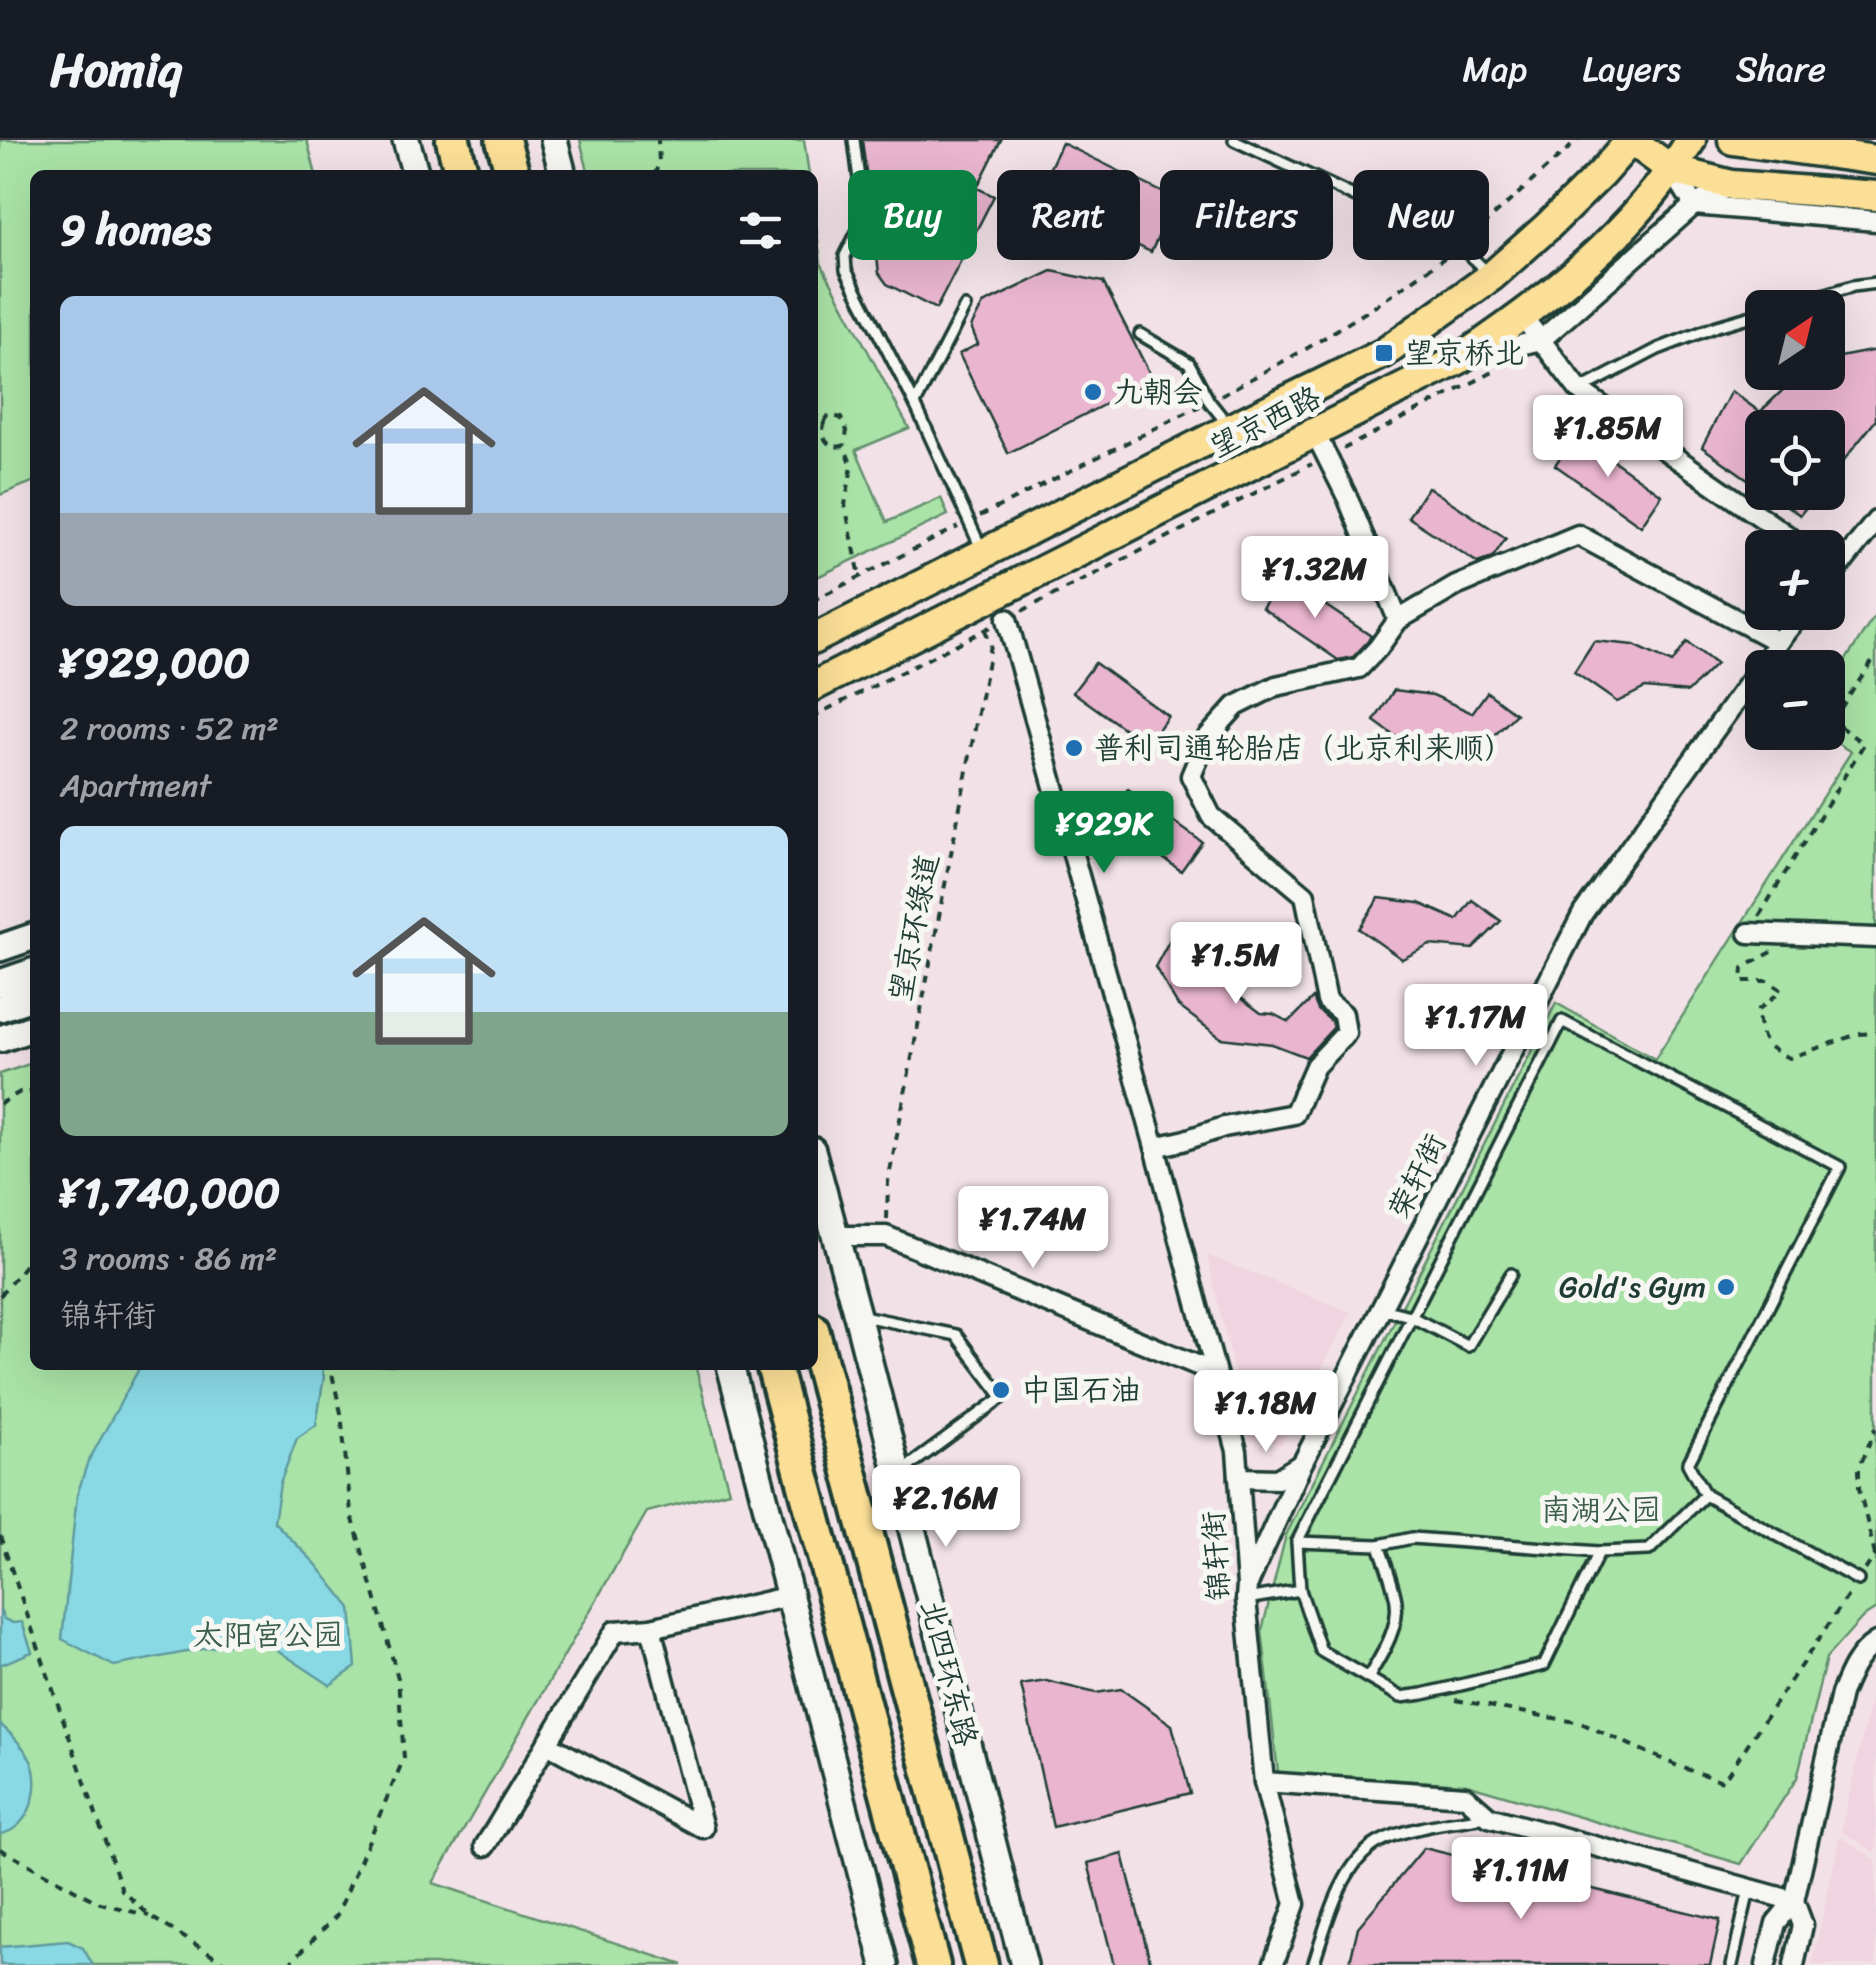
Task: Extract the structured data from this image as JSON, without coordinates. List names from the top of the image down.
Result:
{
  "streets": {
    "highway": ["北四环东路"],
    "main road": ["望京西路"],
    "street": ["荣轩街", "锦轩街"],
    "path": ["望京环绿道"]
  },
  "crossings": [
    ["荣轩街", "锦轩街"]
  ],
  "parks": ["南湖公园", "太阳宫公园"],
  "places": {
    "transit": ["望京桥北"],
    "other": [
      "九朝会",
      "普利司通轮胎店（北京利来顺）",
      "Gold's Gym",
      "中国石油"
    ]
  },
  "north": "top right",
  "page": {
    "header": "Homiq",
    "nav": ["Map", "Layers", "Share"],
    "chip": [
      "Buy",
      "Rent",
      "Filters",
      "New"
    ],
    "heading": "9 homes",
    "map_buttons": ["+", "−"],
    "list": [
      {
        "name": "¥929,000",
        "note": "2 rooms · 52 m² · Apartment"
      },
      {
        "name": "¥1,740,000",
        "note": "3 rooms · 86 m² · 锦轩街"
      }
    ],
    "price": [
      "¥1.85M",
      "¥1.32M",
      "¥929K",
      "¥1.5M",
      "¥1.17M",
      "¥1.74M",
      "¥1.18M",
      "¥2.16M",
      "¥1.11M"
    ]
  }
}
